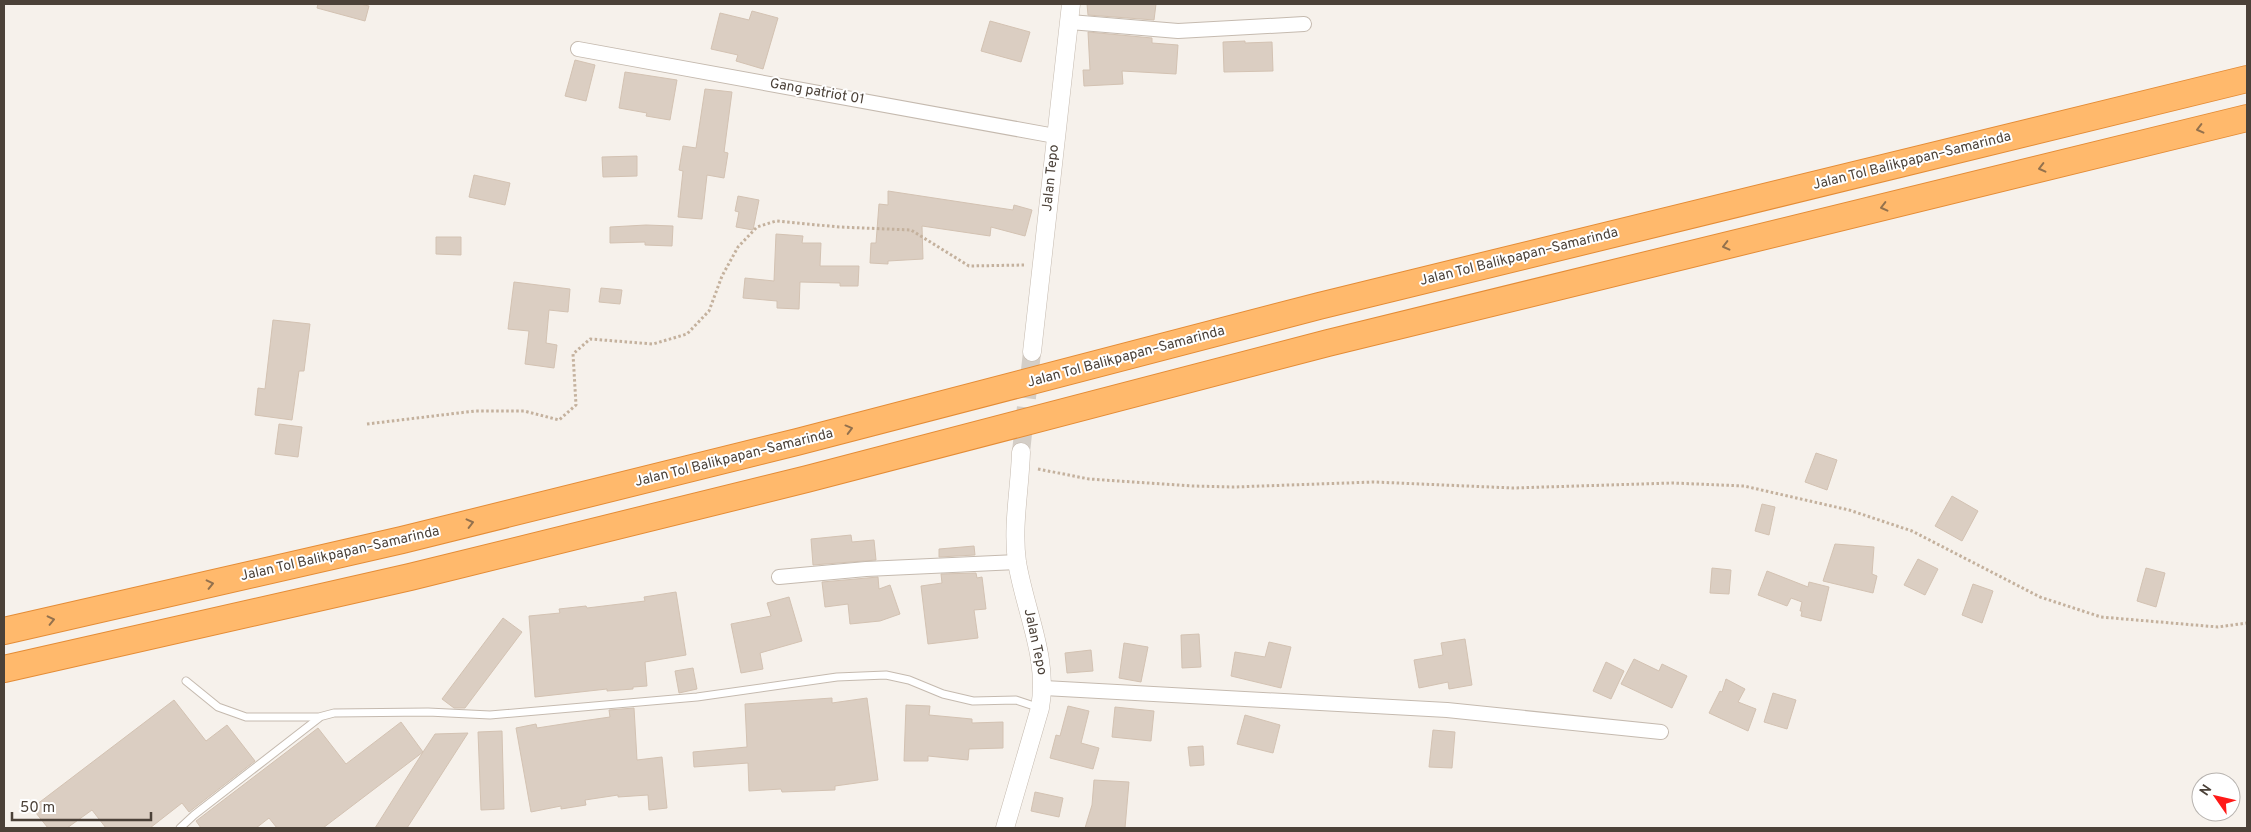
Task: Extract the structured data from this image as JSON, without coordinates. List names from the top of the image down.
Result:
{
  "streets": {
    "highway": ["Jalan Tol Balikpapan–Samarinda"],
    "street": ["Gang patriot 01", "Jalan Tepo"]
  },
  "crossings": [
    ["Gang patriot 01", "Jalan Tepo"]
  ],
  "scale_bar": "50 m",
  "north": "top left"
}
